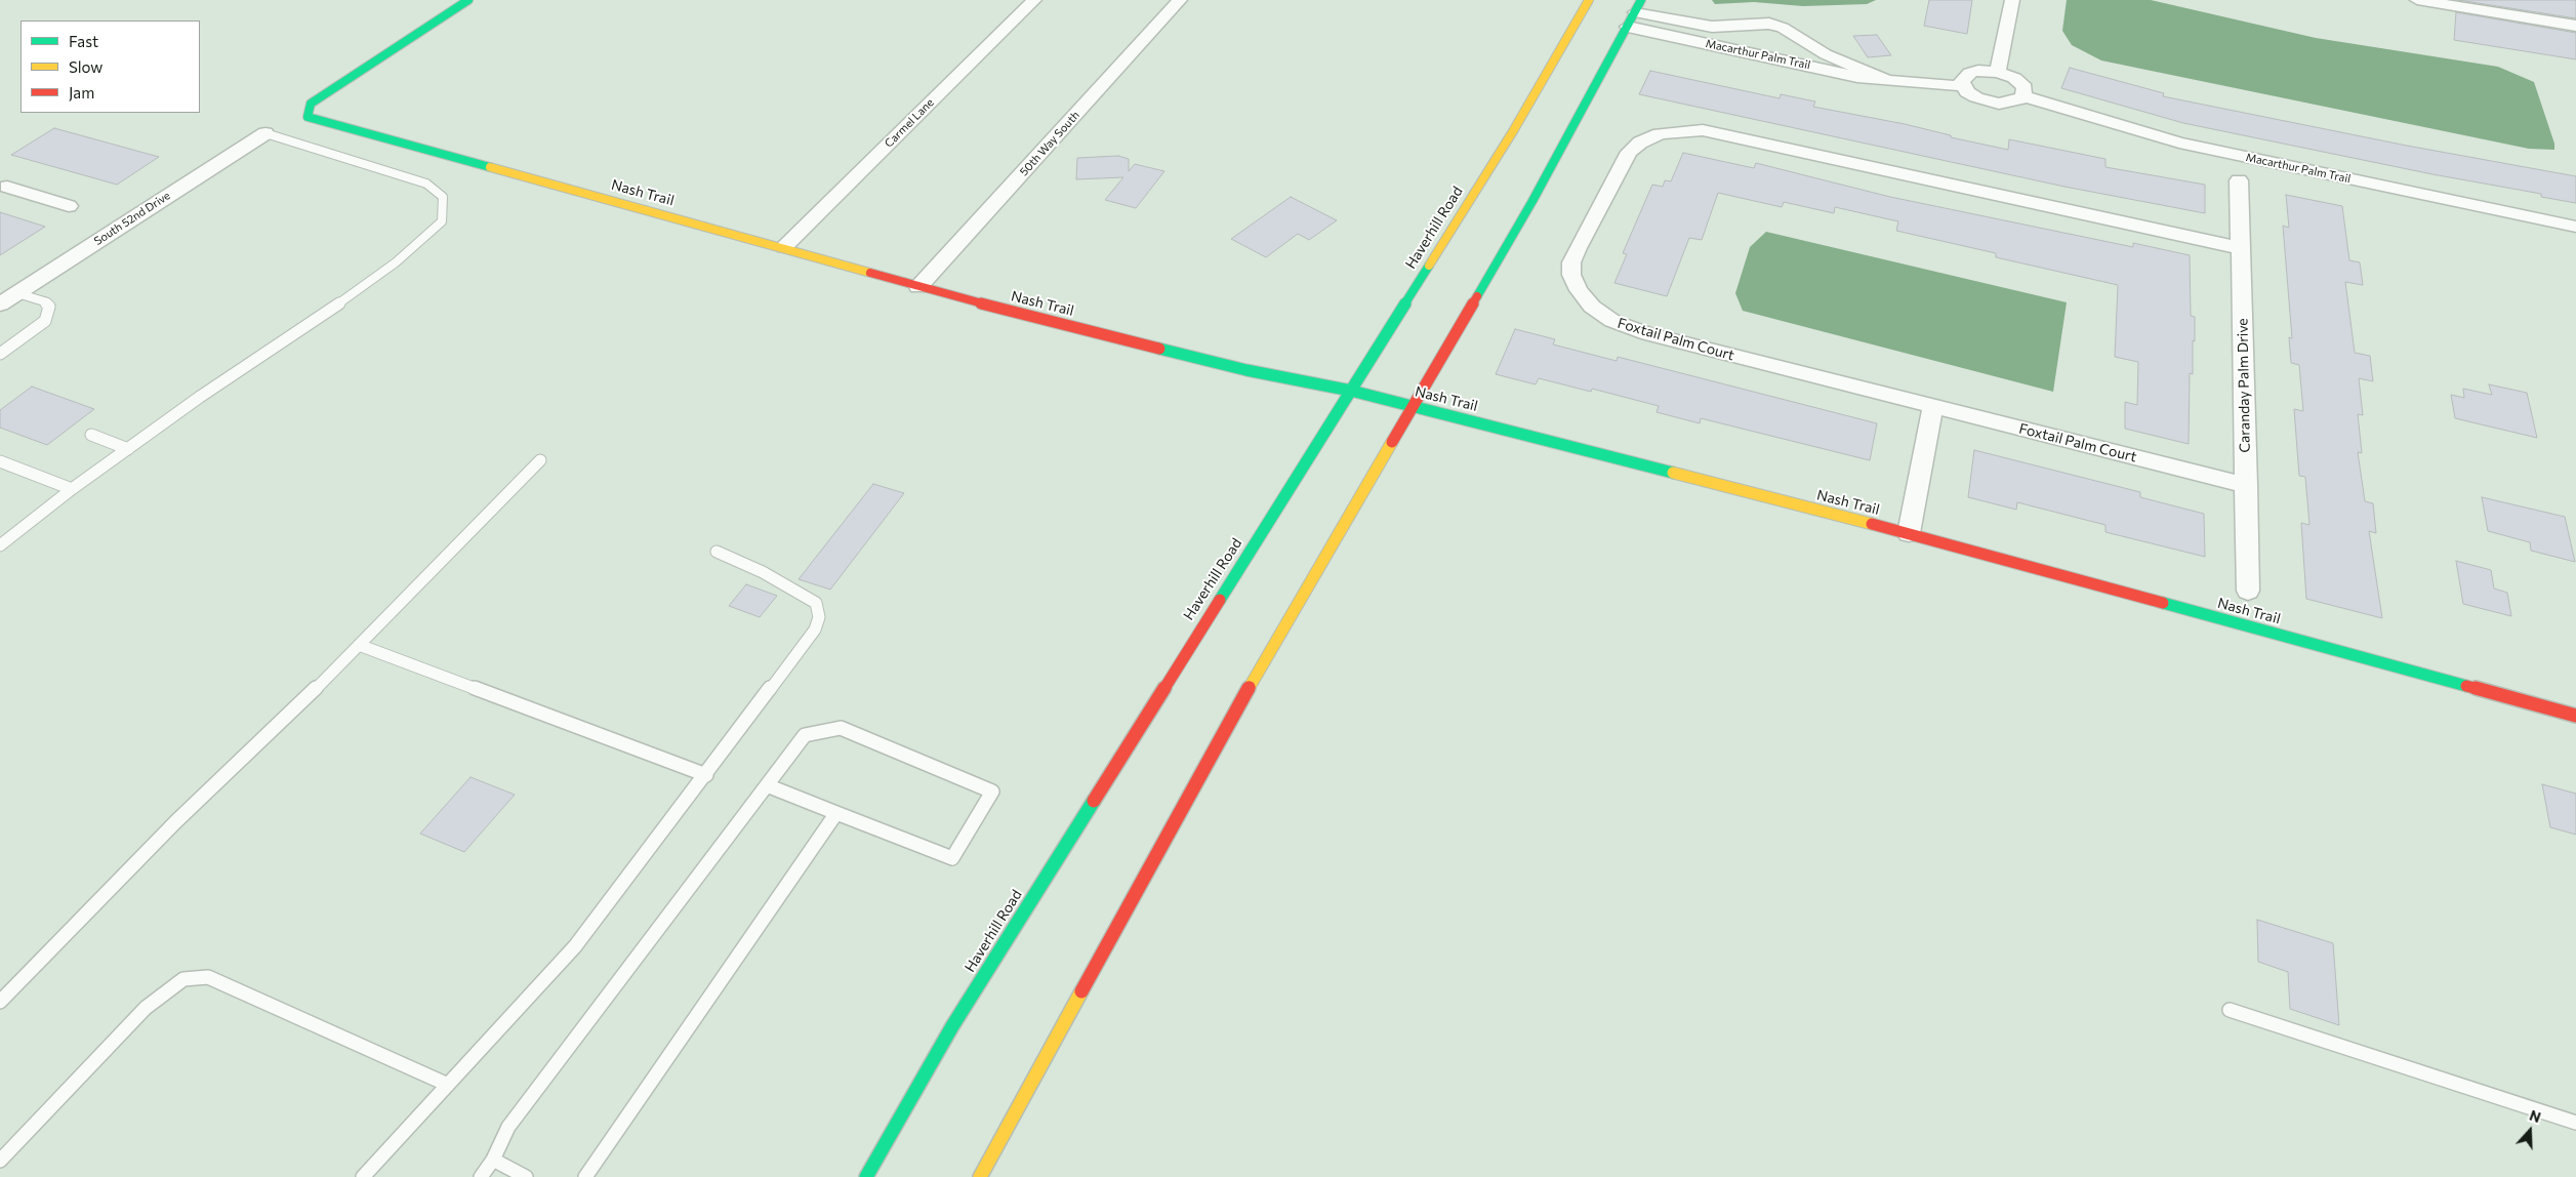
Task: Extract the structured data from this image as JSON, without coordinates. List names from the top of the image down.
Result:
{
  "streets": {
    "street": [
      "Macarthur Palm Trail",
      "Carmel Lane",
      "50th Way South",
      "Nash Trail",
      "South 52nd Drive",
      "Haverhill Road",
      "Foxtail Palm Court",
      "Caranday Palm Drive"
    ]
  },
  "crossings": [
    ["Carmel Lane", "Nash Trail"],
    ["50th Way South", "Nash Trail"],
    ["Nash Trail", "Haverhill Road"],
    ["Foxtail Palm Court", "Caranday Palm Drive"]
  ],
  "legend": ["Fast", "Slow", "Jam"],
  "north": "top"
}
